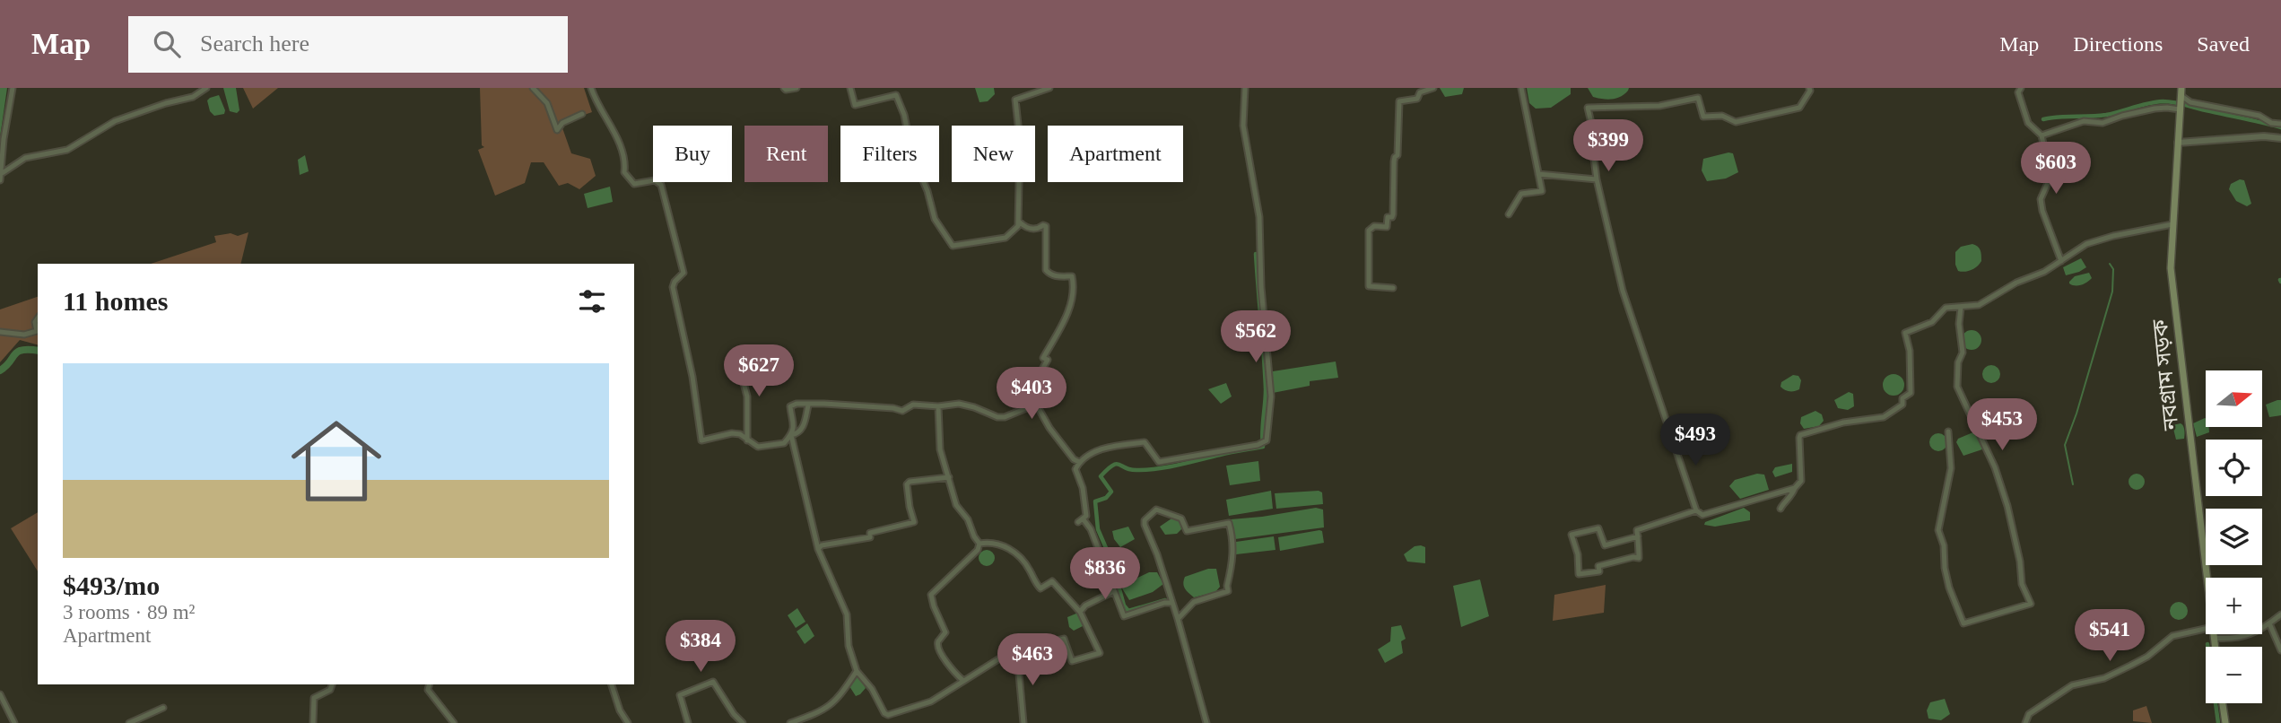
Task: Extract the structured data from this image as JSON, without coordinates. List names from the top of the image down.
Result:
{
  "streets": {
    "main road": ["নবগ্রাম সড়ক"]
  },
  "north": "right",
  "page": {
    "header": "Map",
    "search": "Search here",
    "nav": ["Map", "Directions", "Saved"],
    "price": [
      "$399",
      "$603",
      "$562",
      "$627",
      "$403",
      "$453",
      "$493",
      "$836",
      "$541",
      "$384",
      "$463"
    ],
    "chip": [
      "Buy",
      "Rent",
      "Filters",
      "New",
      "Apartment"
    ],
    "heading": "11 homes",
    "list": [
      {
        "name": "$493/mo",
        "note": "3 rooms · 89 m² · Apartment"
      }
    ],
    "map_buttons": ["+", "−"]
  }
}
